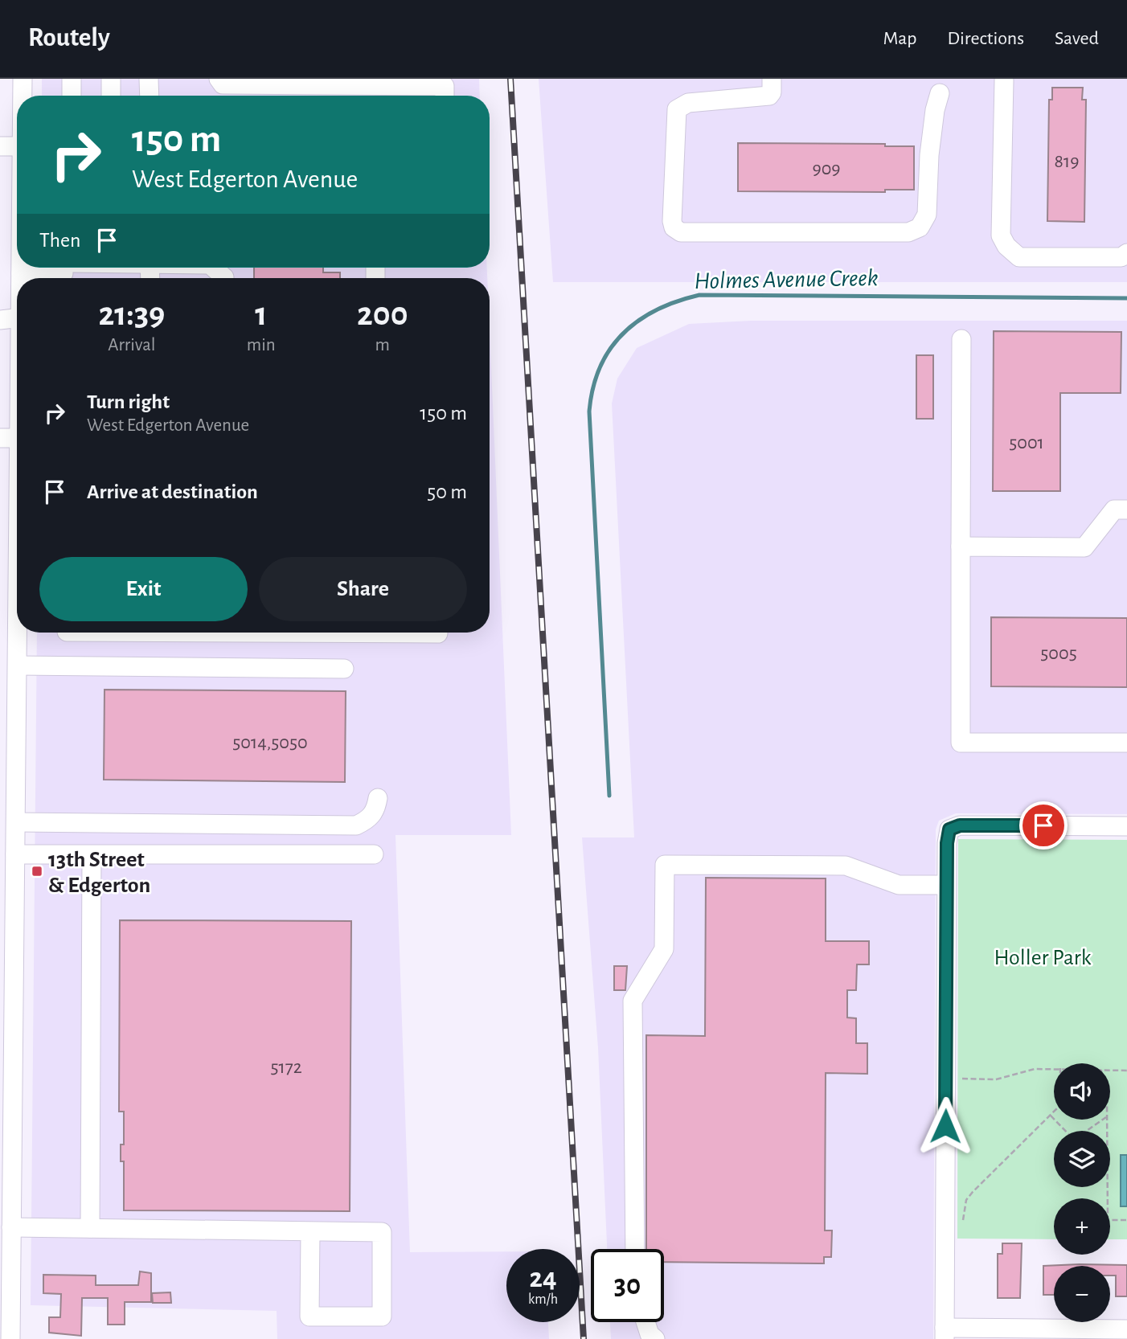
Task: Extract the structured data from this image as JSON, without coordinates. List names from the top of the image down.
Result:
{
  "water": ["Holmes Avenue Creek"],
  "parks": ["Holler Park"],
  "places": {
    "transit": ["13th Street & Edgerton"]
  },
  "house_numbers": [
    "819",
    "909",
    "5001",
    "5005",
    "5014,5050",
    "5172"
  ],
  "page": {
    "header": "Routely",
    "nav": ["Map", "Directions", "Saved"],
    "turn": ["150 m", "West Edgerton Avenue"],
    "then": "Then",
    "eta": [
      "21:39",
      "Arrival",
      "1",
      "min",
      "200",
      "m"
    ],
    "list": [
      {
        "name": "Turn right",
        "note": "West Edgerton Avenue",
        "value": "150 m"
      },
      {
        "name": "Arrive at destination",
        "value": "50 m"
      }
    ],
    "buttons": ["Exit", "Share"],
    "map_buttons": ["+", "−"],
    "speed": "24 km/h",
    "limit": "30"
  }
}
